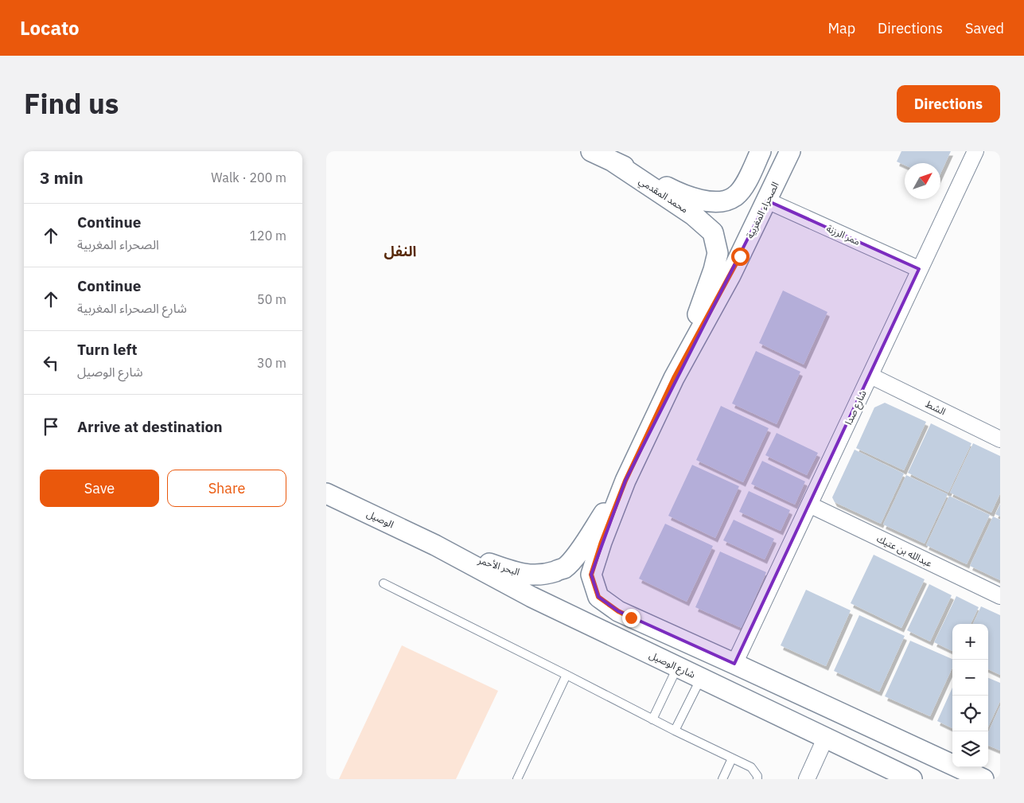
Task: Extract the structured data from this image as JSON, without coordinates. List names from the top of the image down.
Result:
{
  "streets": {
    "street": [
      "محمد المقدمي",
      "الصحراء المغربية",
      "ممر الرزنة",
      "شارع صدا",
      "الشط",
      "الوصيل",
      "عبدالله بن عتيك",
      "البحر الأحمر",
      "شارع الوصيل"
    ]
  },
  "crossings": [
    ["محمد المقدمي", "الصحراء المغربية"],
    ["الصحراء المغربية", "ممر الرزنة"],
    ["الصحراء المغربية", "البحر الأحمر"],
    ["ممر الرزنة", "شارع صدا"],
    ["شارع صدا", "الشط"],
    ["شارع صدا", "عبدالله بن عتيك"],
    ["الوصيل", "البحر الأحمر"],
    ["الوصيل", "شارع الوصيل"],
    ["البحر الأحمر", "شارع الوصيل"]
  ],
  "districts": ["النفل"],
  "north": "top right",
  "page": {
    "header": "Locato",
    "nav": ["Map", "Directions", "Saved"],
    "title": "Find us",
    "buttons": [
      "Directions",
      ["Save", "Share"]
    ],
    "heading": ["3 min", "Walk · 200 m"],
    "list": [
      ["Continue", "الصحراء المغربية", "120 m"],
      ["Continue", "شارع الصحراء المغربية", "50 m"],
      ["Turn left", "شارع الوصيل", "30 m"],
      "Arrive at destination"
    ],
    "map_buttons": ["+", "−"]
  }
}
